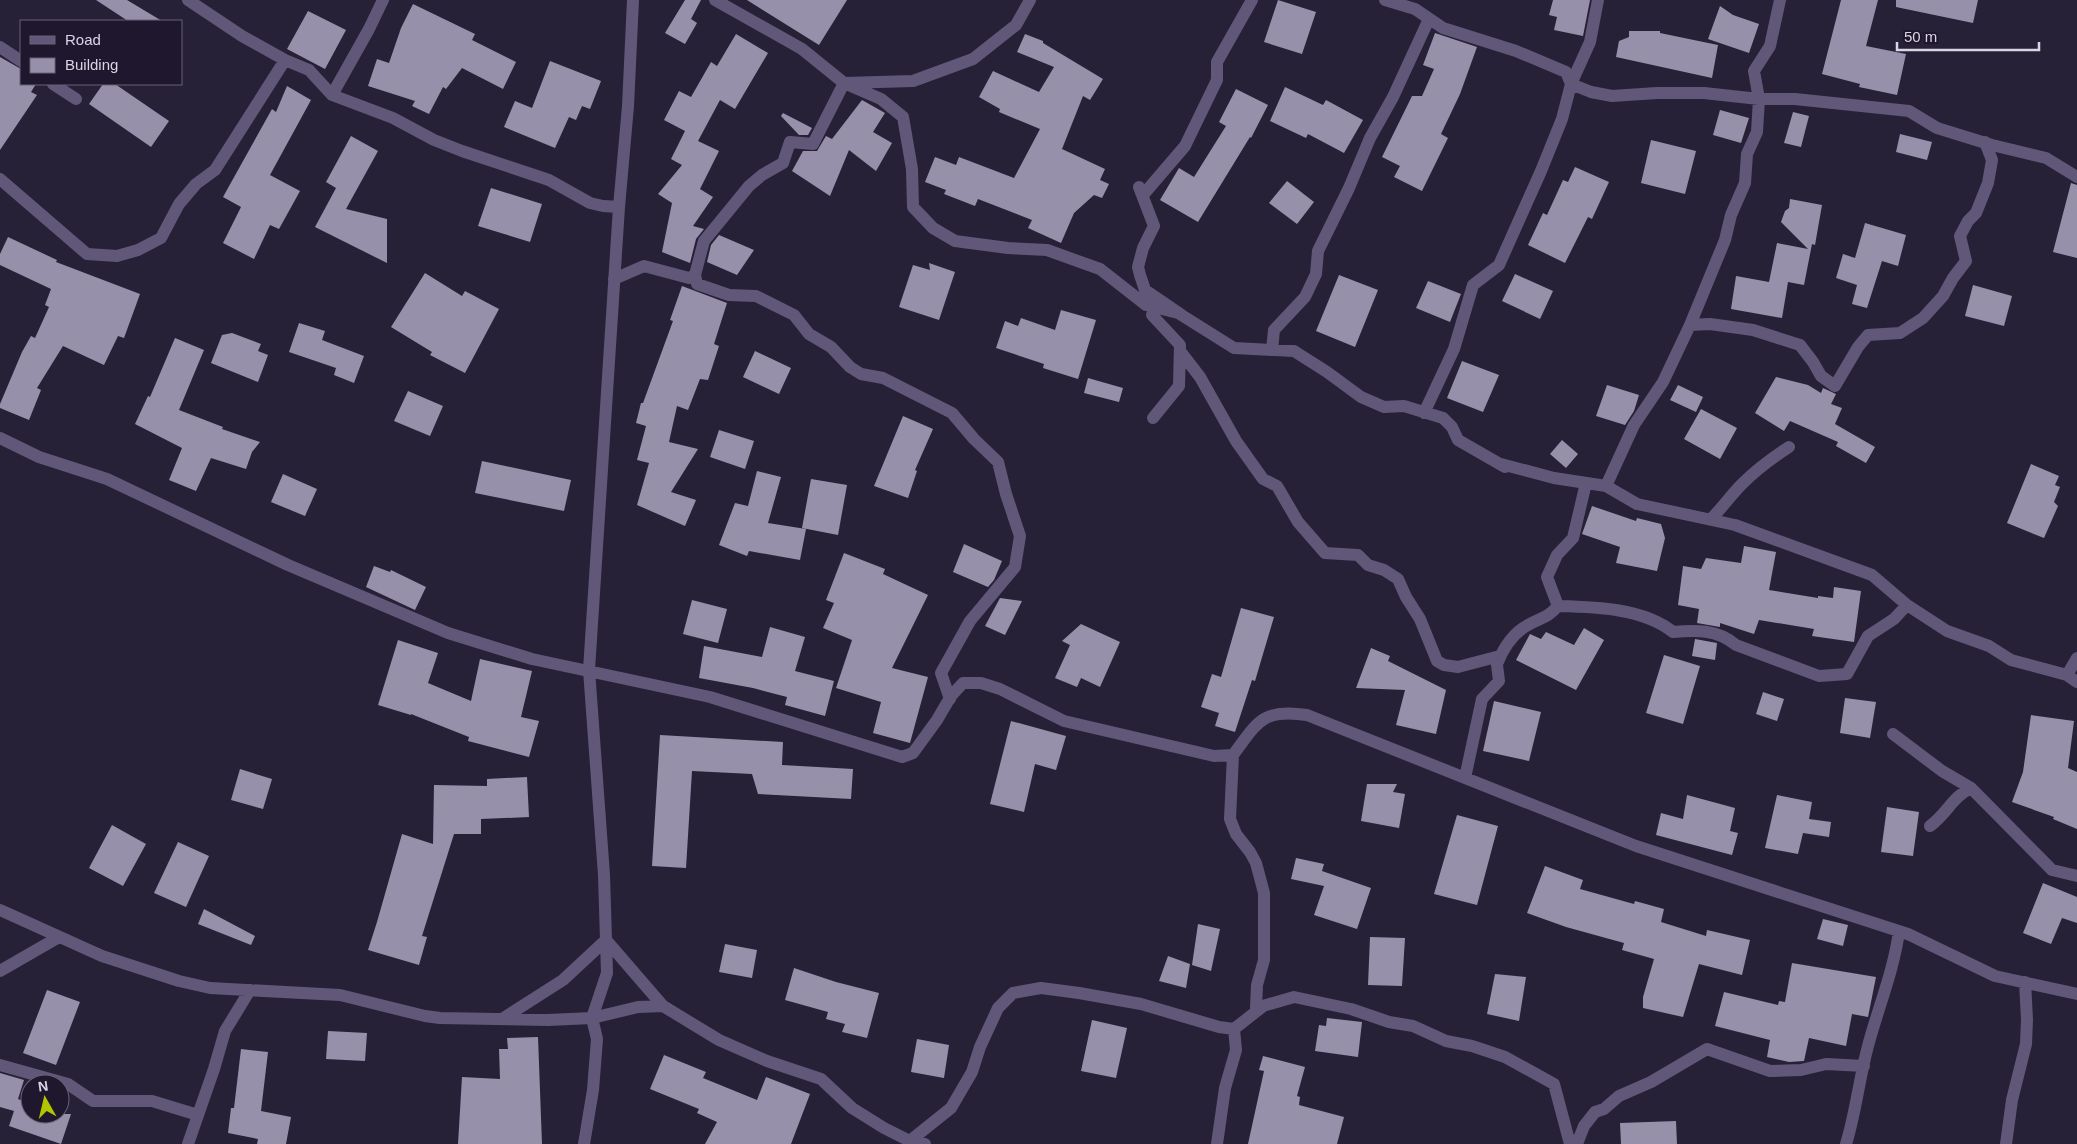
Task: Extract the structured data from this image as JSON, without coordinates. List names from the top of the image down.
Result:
{
  "legend": ["Road", "Building"],
  "scale_bar": "50 m",
  "north": "top"
}
